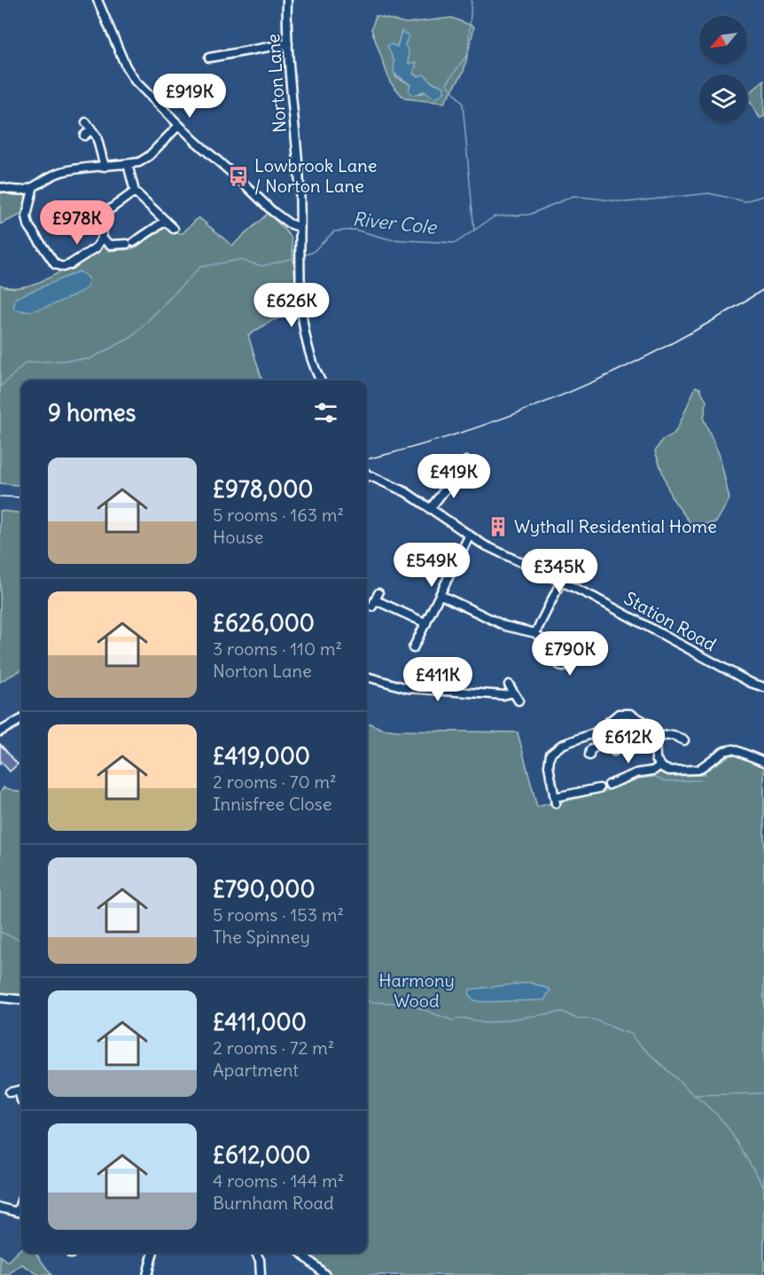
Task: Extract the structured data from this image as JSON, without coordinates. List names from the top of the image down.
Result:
{
  "streets": {
    "street": ["Norton Lane", "Station Road"]
  },
  "water": ["River Cole"],
  "parks": ["Harmony Wood"],
  "places": {
    "bus stop": ["Lowbrook Lane / Norton Lane"],
    "building": ["Wythall Residential Home"]
  },
  "north": "bottom left",
  "page": {
    "price": [
      "£919K",
      "£978K",
      "£626K",
      "£419K",
      "£549K",
      "£345K",
      "£790K",
      "£411K",
      "£612K"
    ],
    "heading": "9 homes",
    "list": [
      {
        "name": "£978,000",
        "note": "5 rooms · 163 m² · House"
      },
      {
        "name": "£626,000",
        "note": "3 rooms · 110 m² · Norton Lane"
      },
      {
        "name": "£419,000",
        "note": "2 rooms · 70 m² · Innisfree Close"
      },
      {
        "name": "£790,000",
        "note": "5 rooms · 153 m² · The Spinney"
      },
      {
        "name": "£411,000",
        "note": "2 rooms · 72 m² · Apartment"
      },
      {
        "name": "£612,000",
        "note": "4 rooms · 144 m² · Burnham Road"
      }
    ]
  }
}
